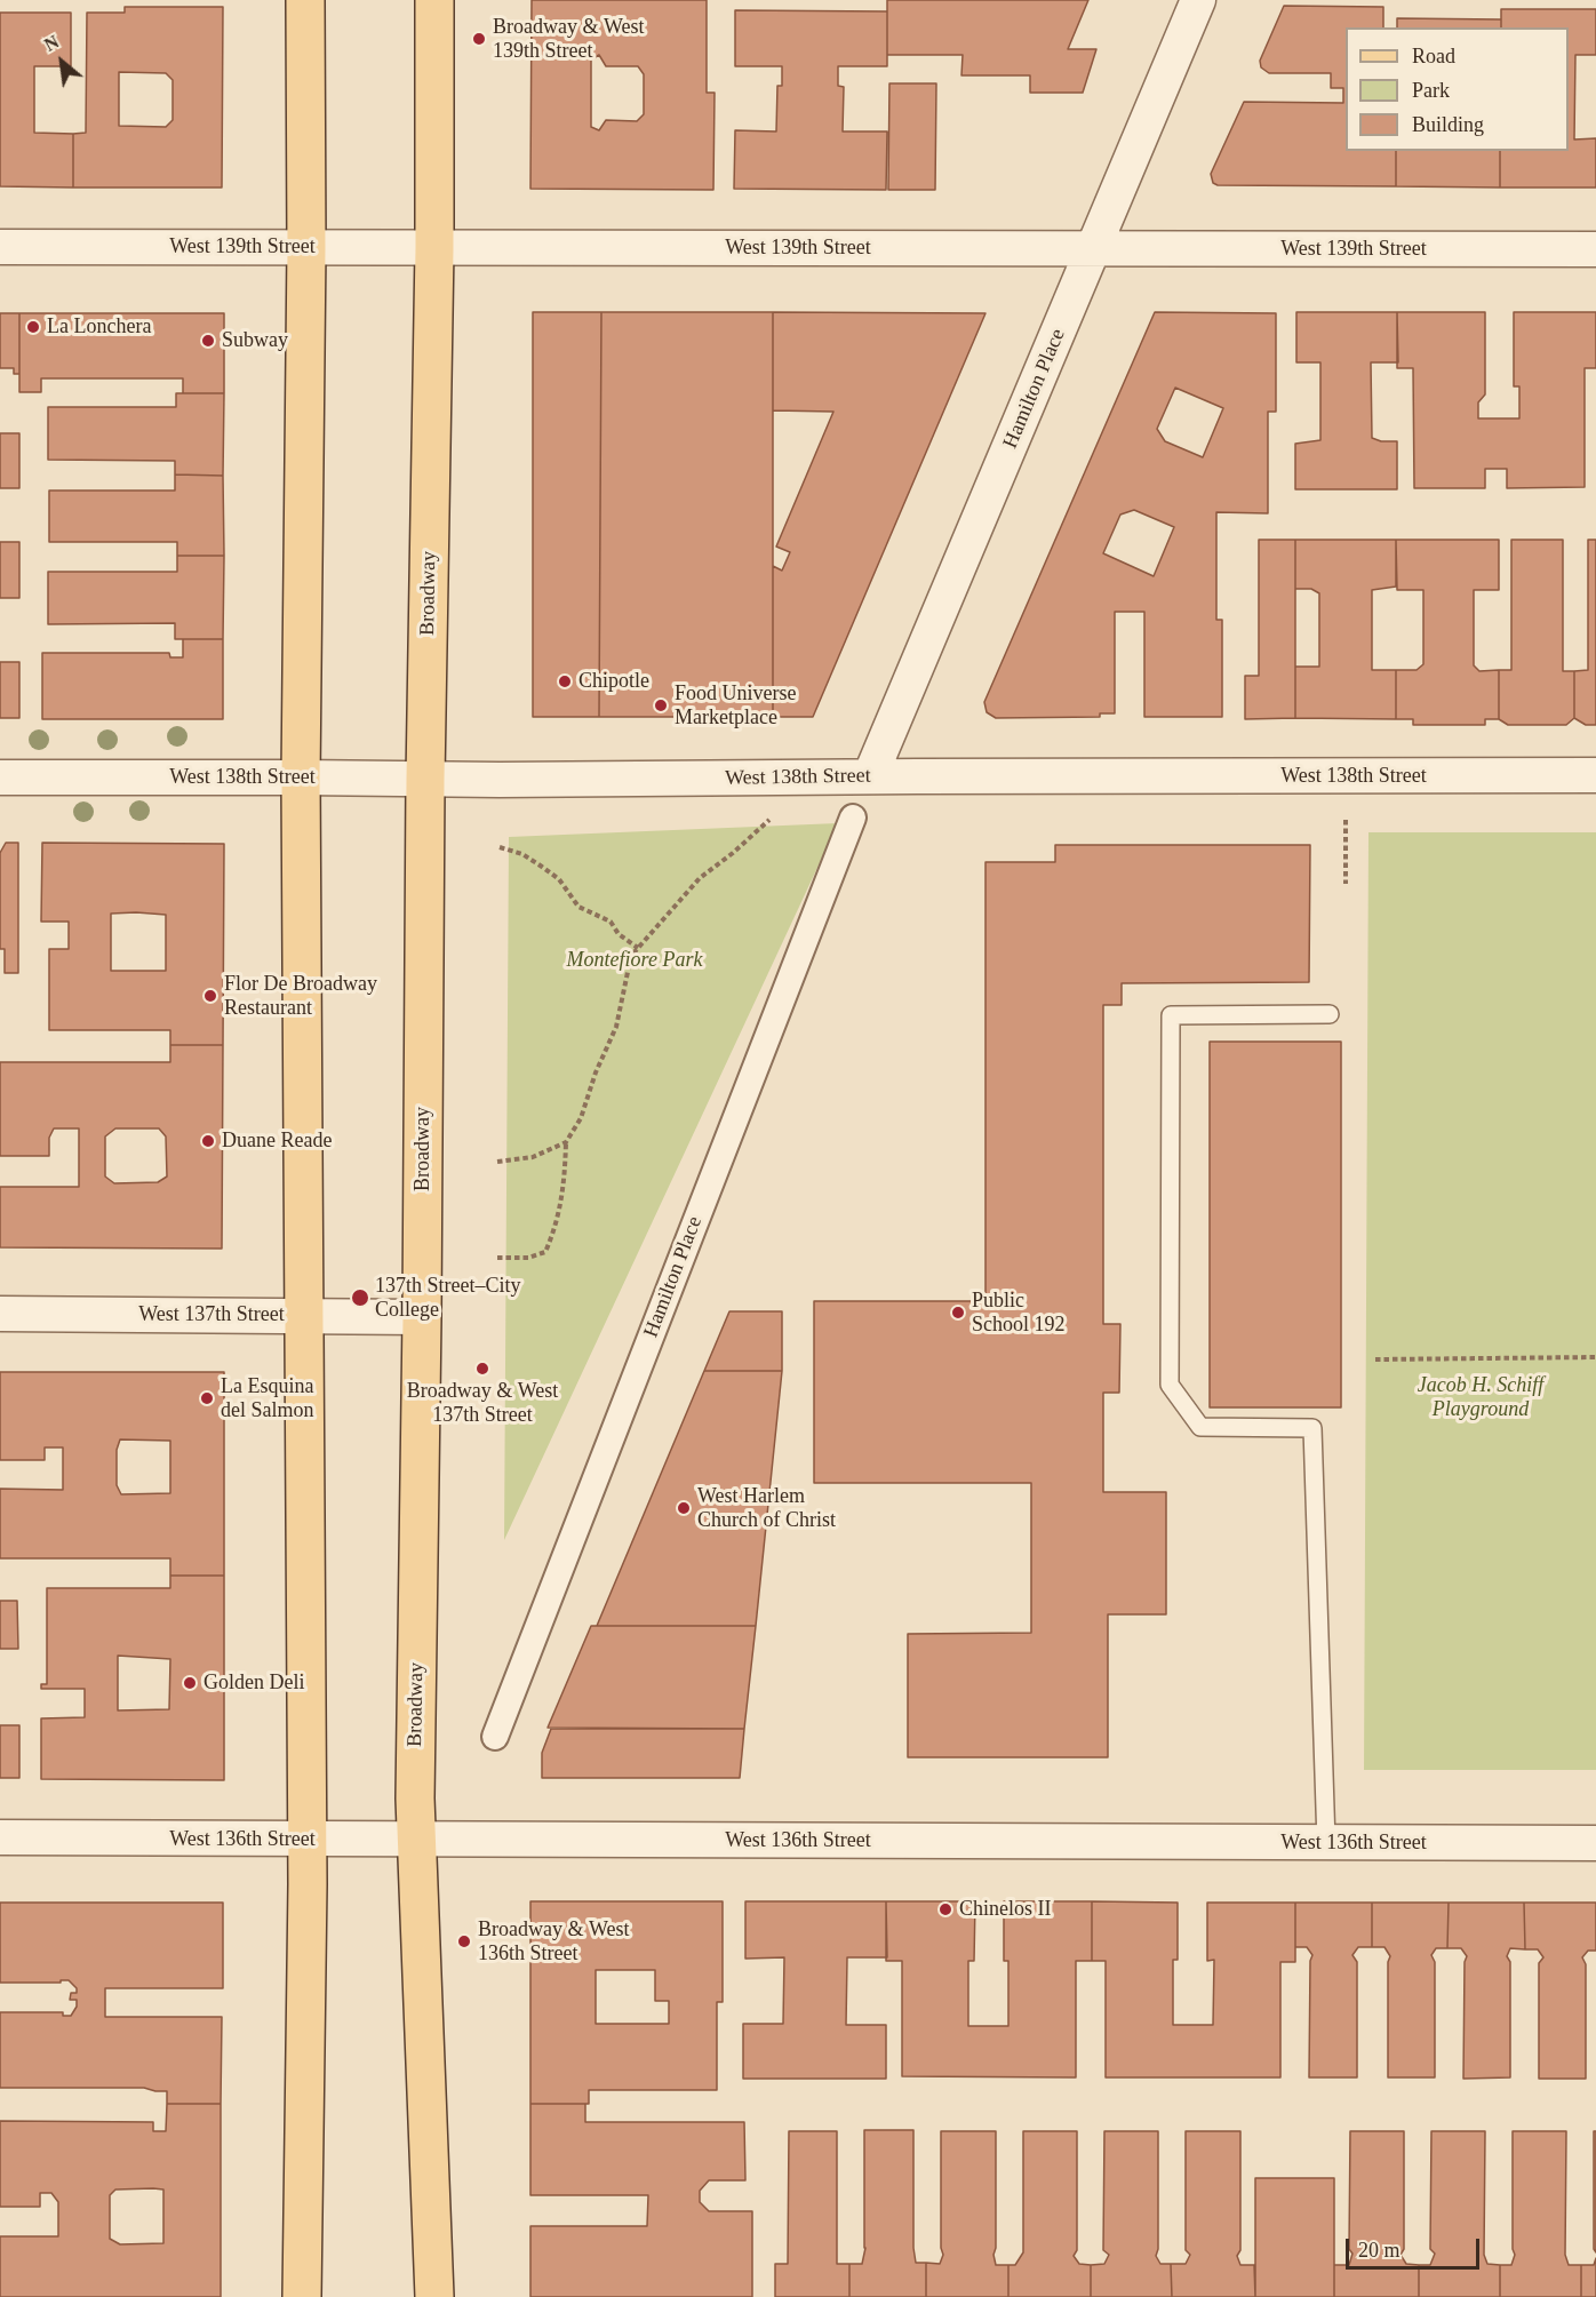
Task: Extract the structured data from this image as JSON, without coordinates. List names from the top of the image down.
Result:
{
  "streets": {
    "main road": ["Broadway"],
    "street": [
      "West 139th Street",
      "Hamilton Place",
      "West 138th Street",
      "West 137th Street",
      "West 136th Street"
    ]
  },
  "crossings": [
    ["West 139th Street", "Hamilton Place"],
    ["West 139th Street", "Broadway"],
    ["Hamilton Place", "West 138th Street"],
    ["Broadway", "West 138th Street"],
    ["Broadway", "West 137th Street"],
    ["Broadway", "West 136th Street"]
  ],
  "parks": ["Montefiore Park", "Jacob H. Schiff Playground"],
  "places": [
    "Broadway & West 139th Street",
    "La Lonchera",
    "Subway",
    "Chipotle",
    "Food Universe Marketplace",
    "Flor De Broadway Restaurant",
    "Duane Reade",
    "137th Street–City College",
    "Public School 192",
    "Broadway & West 137th Street",
    "La Esquina del Salmon",
    "West Harlem Church of Christ",
    "Golden Deli",
    "Chinelos II",
    "Broadway & West 136th Street"
  ],
  "legend": ["Road", "Park", "Building"],
  "scale_bar": "20 m",
  "north": "top left"
}
